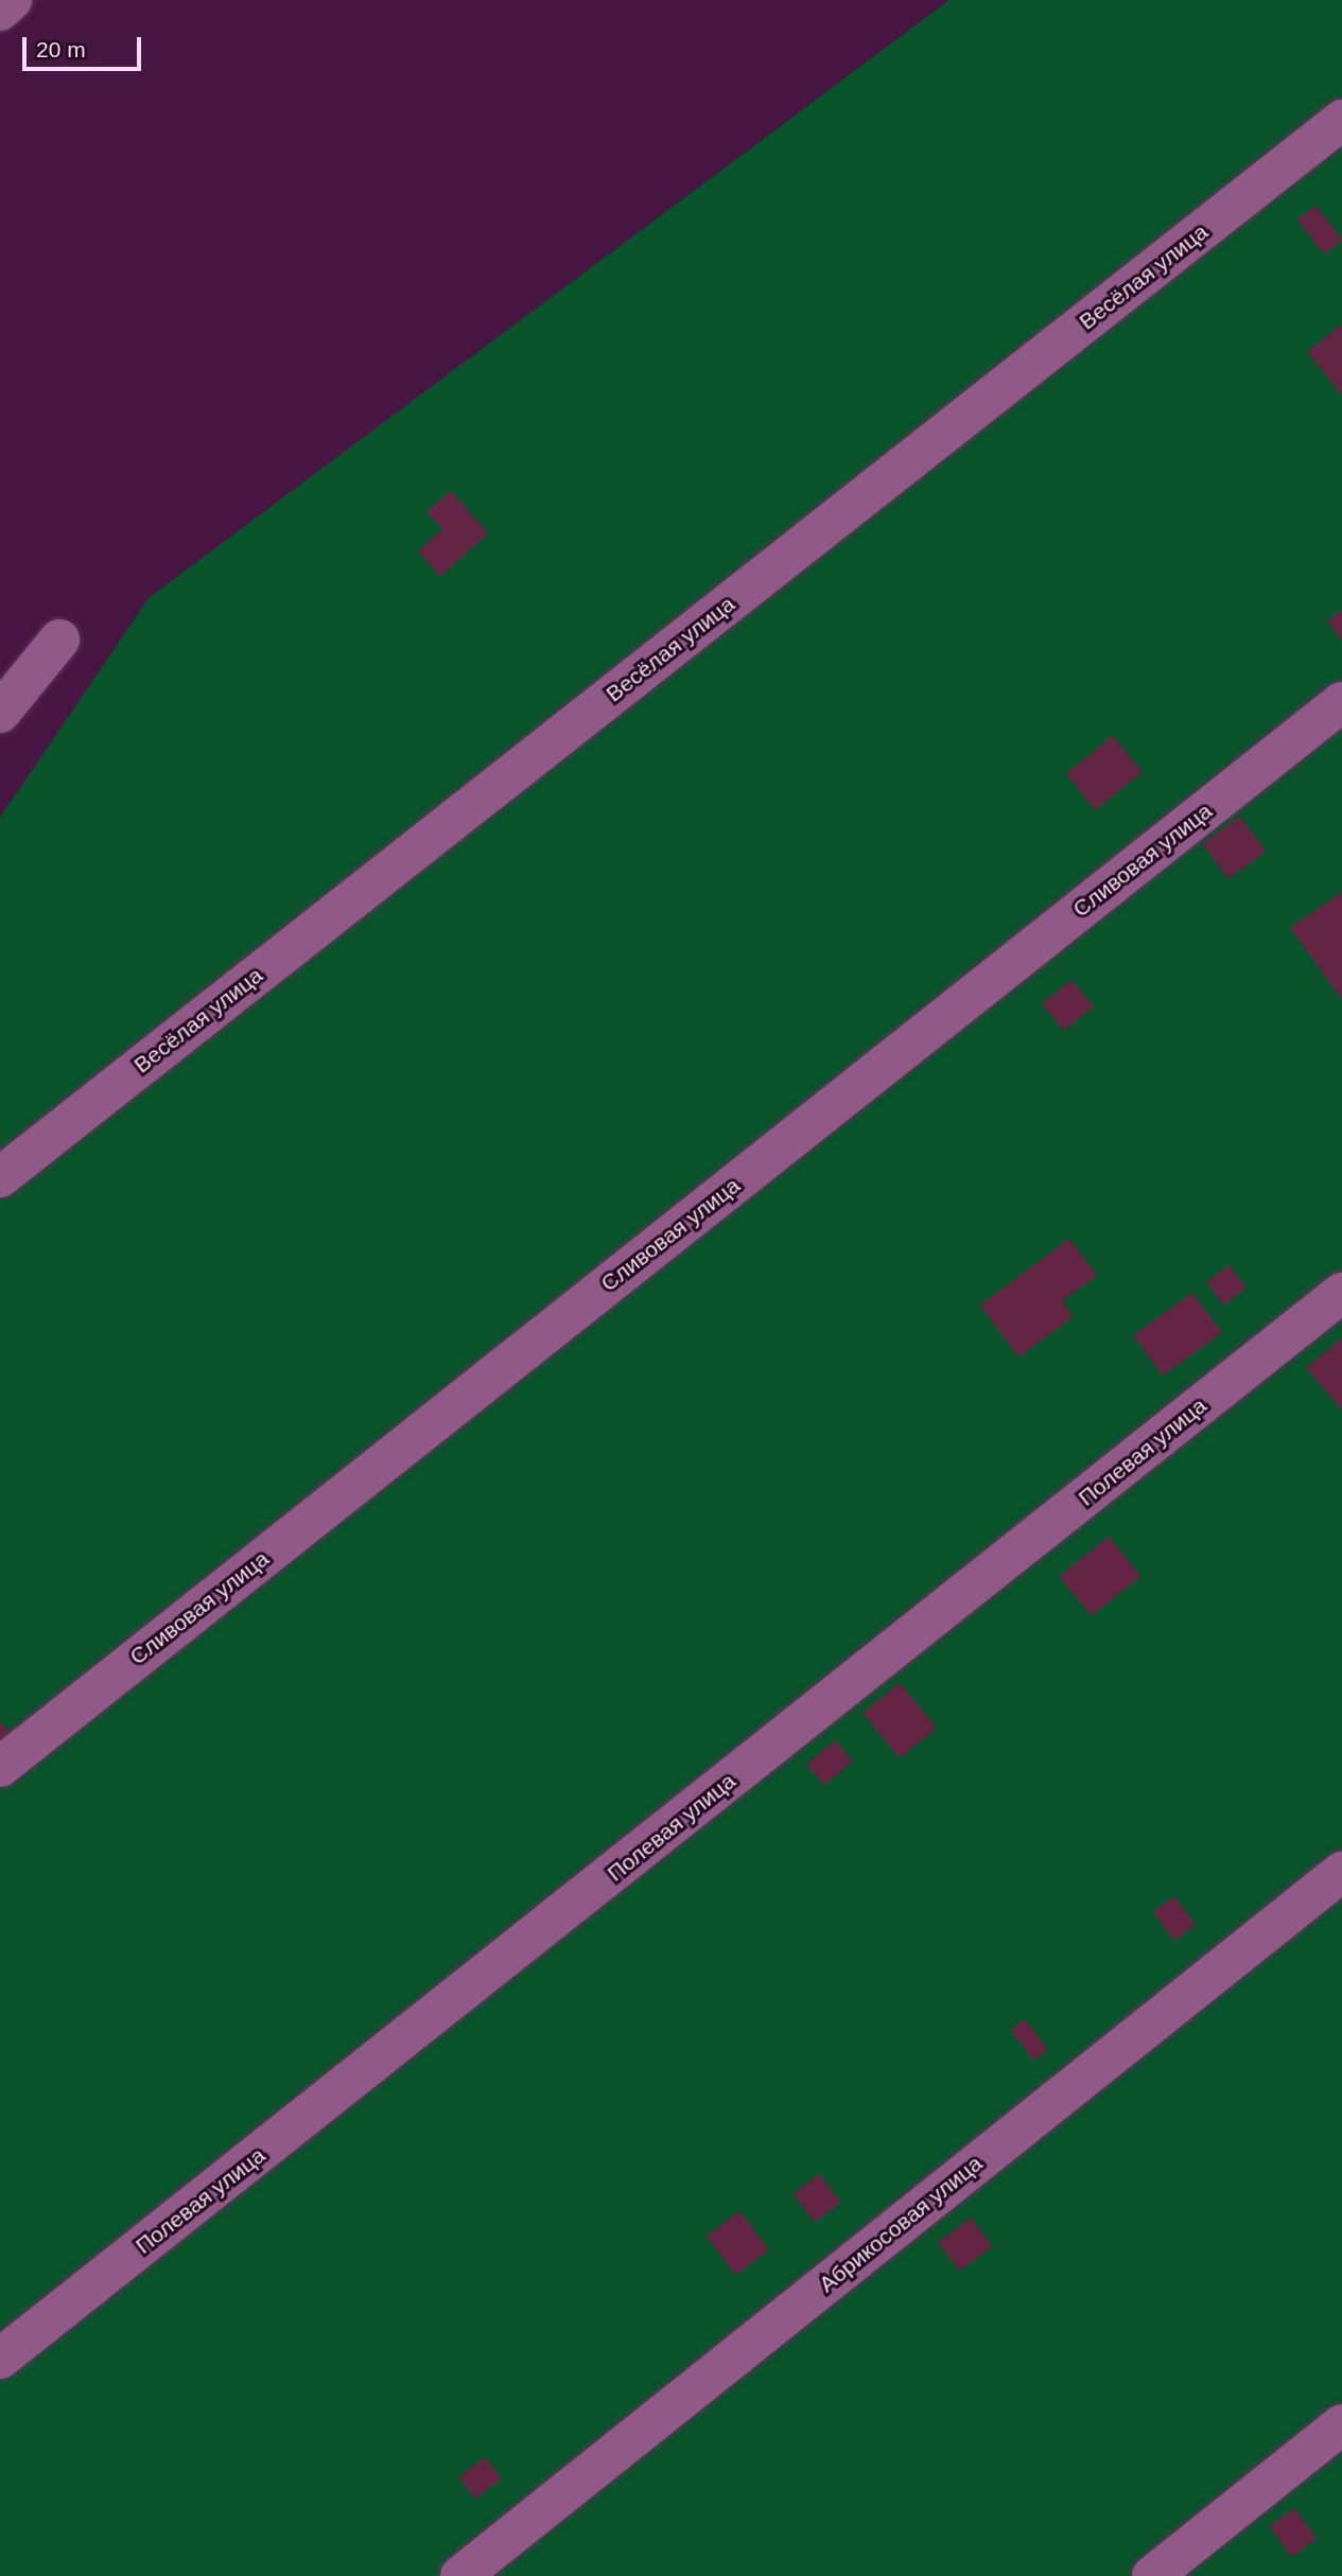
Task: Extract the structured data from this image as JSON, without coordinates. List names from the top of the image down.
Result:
{
  "streets": {
    "street": [
      "Весёлая улица",
      "Сливовая улица",
      "Полевая улица",
      "Абрикосовая улица"
    ]
  },
  "scale_bar": "20 m"
}
